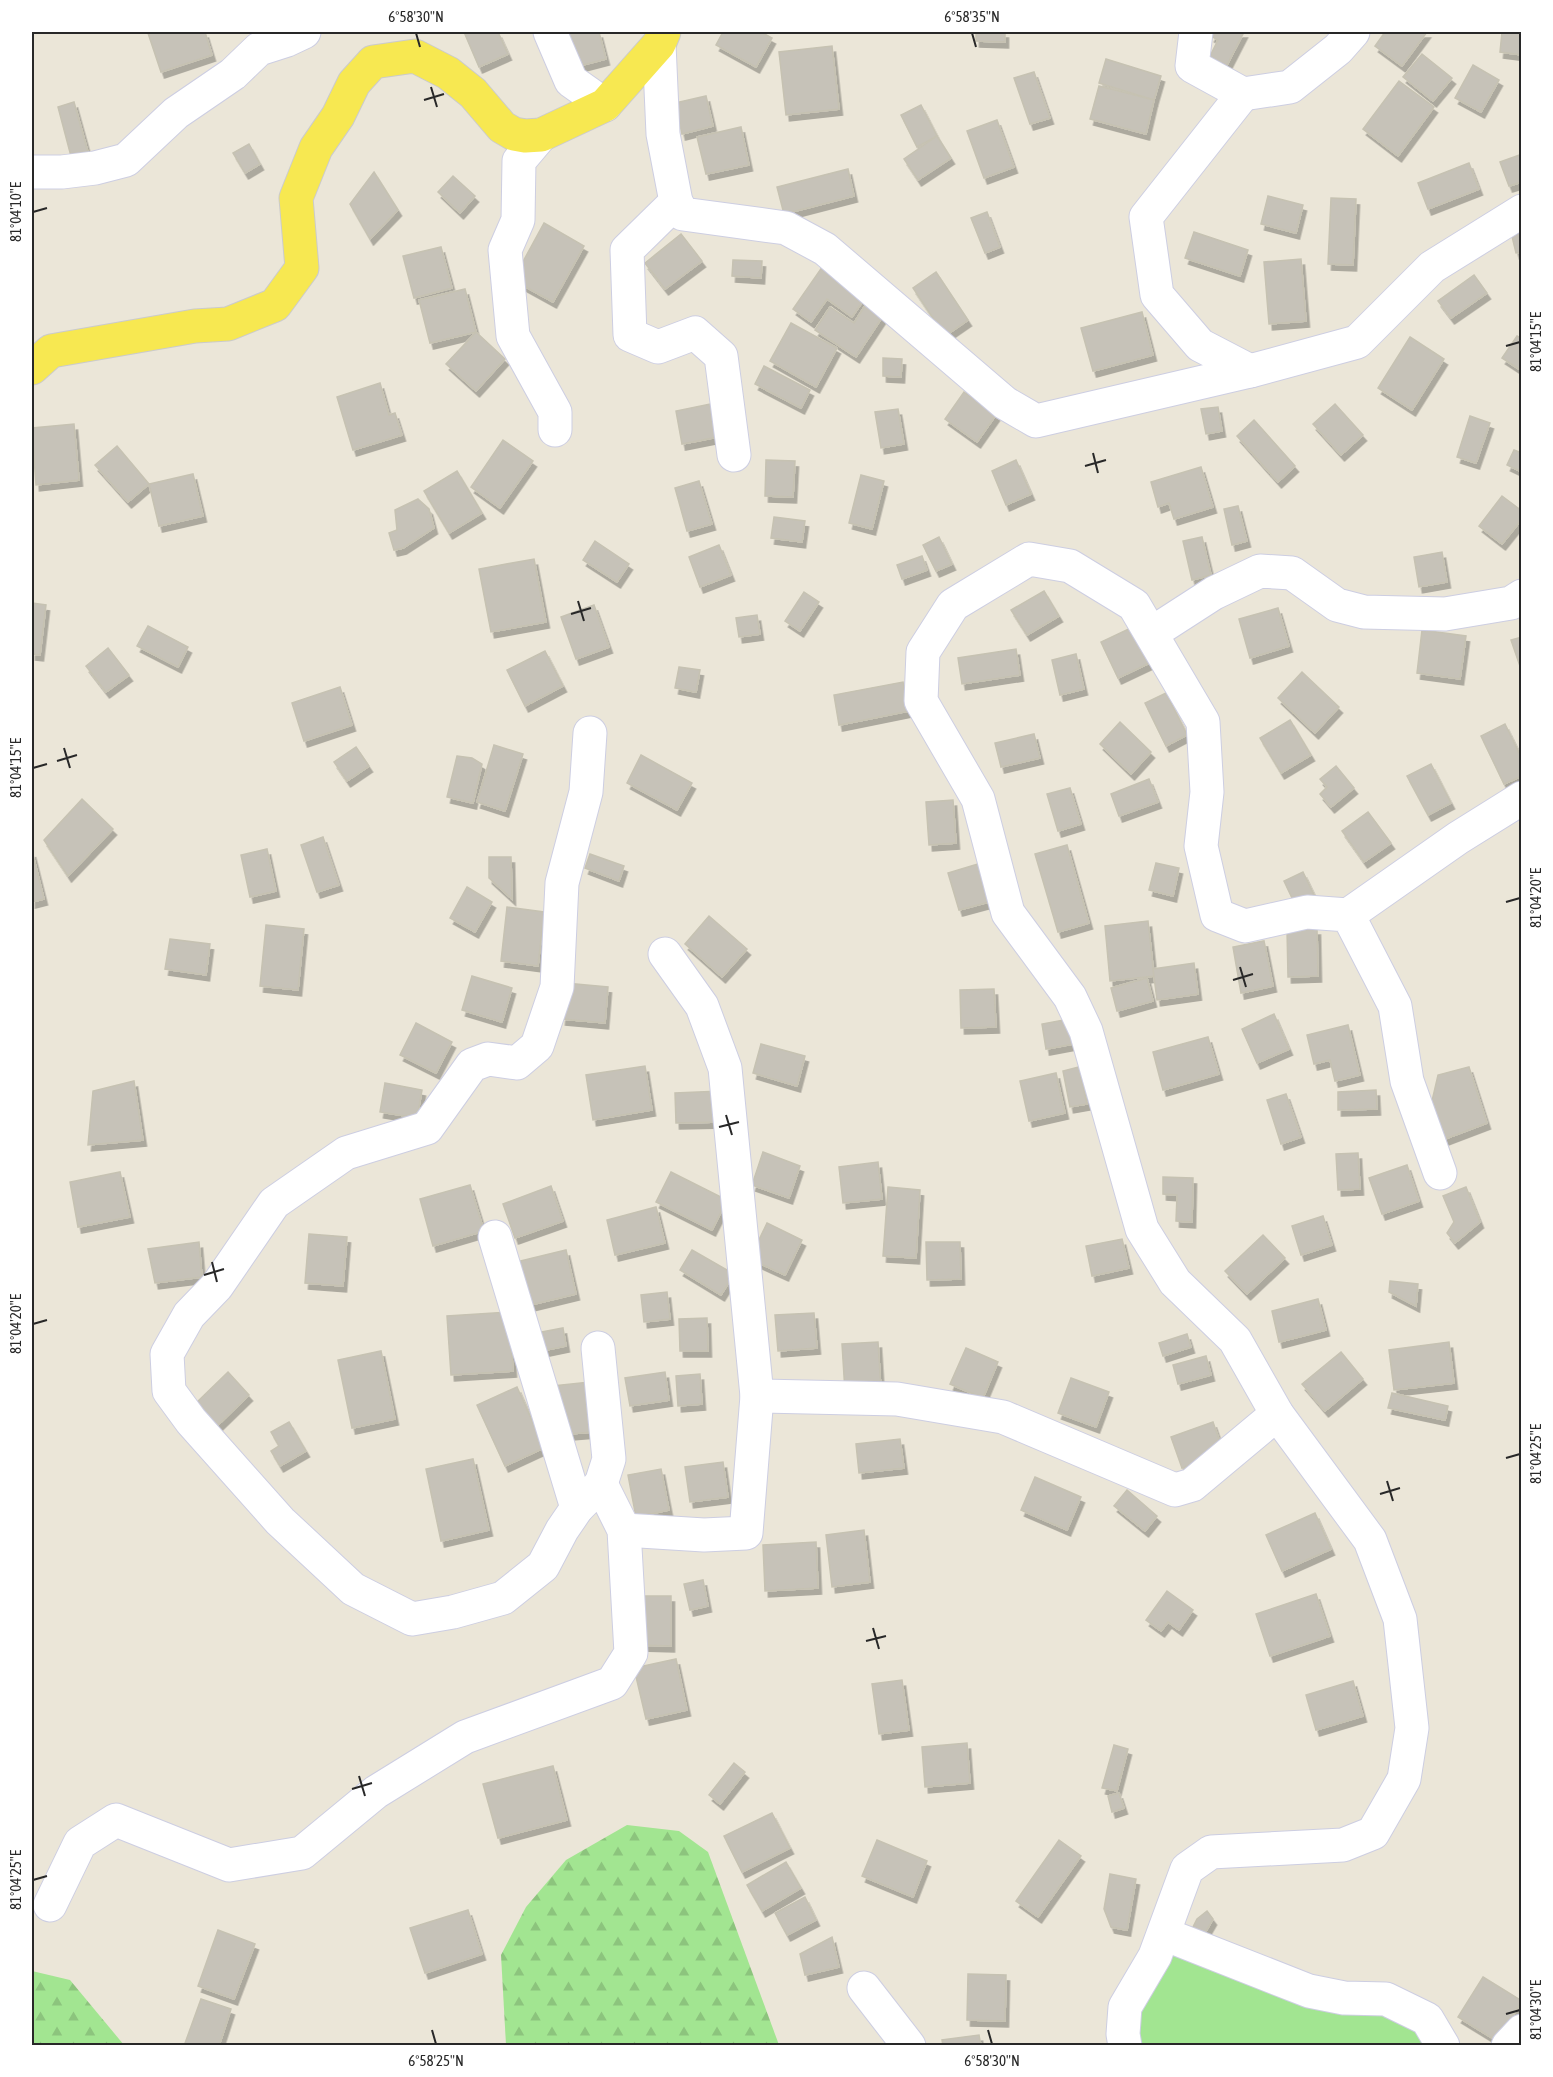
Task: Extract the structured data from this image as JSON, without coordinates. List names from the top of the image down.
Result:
{
  "coordinates": [
    "6°58'30\"N",
    "6°58'35\"N",
    "81°04'10\"E",
    "81°04'15\"E",
    "81°04'20\"E",
    "81°04'25\"E",
    "81°04'30\"E",
    "6°58'25\"N"
  ]
}
